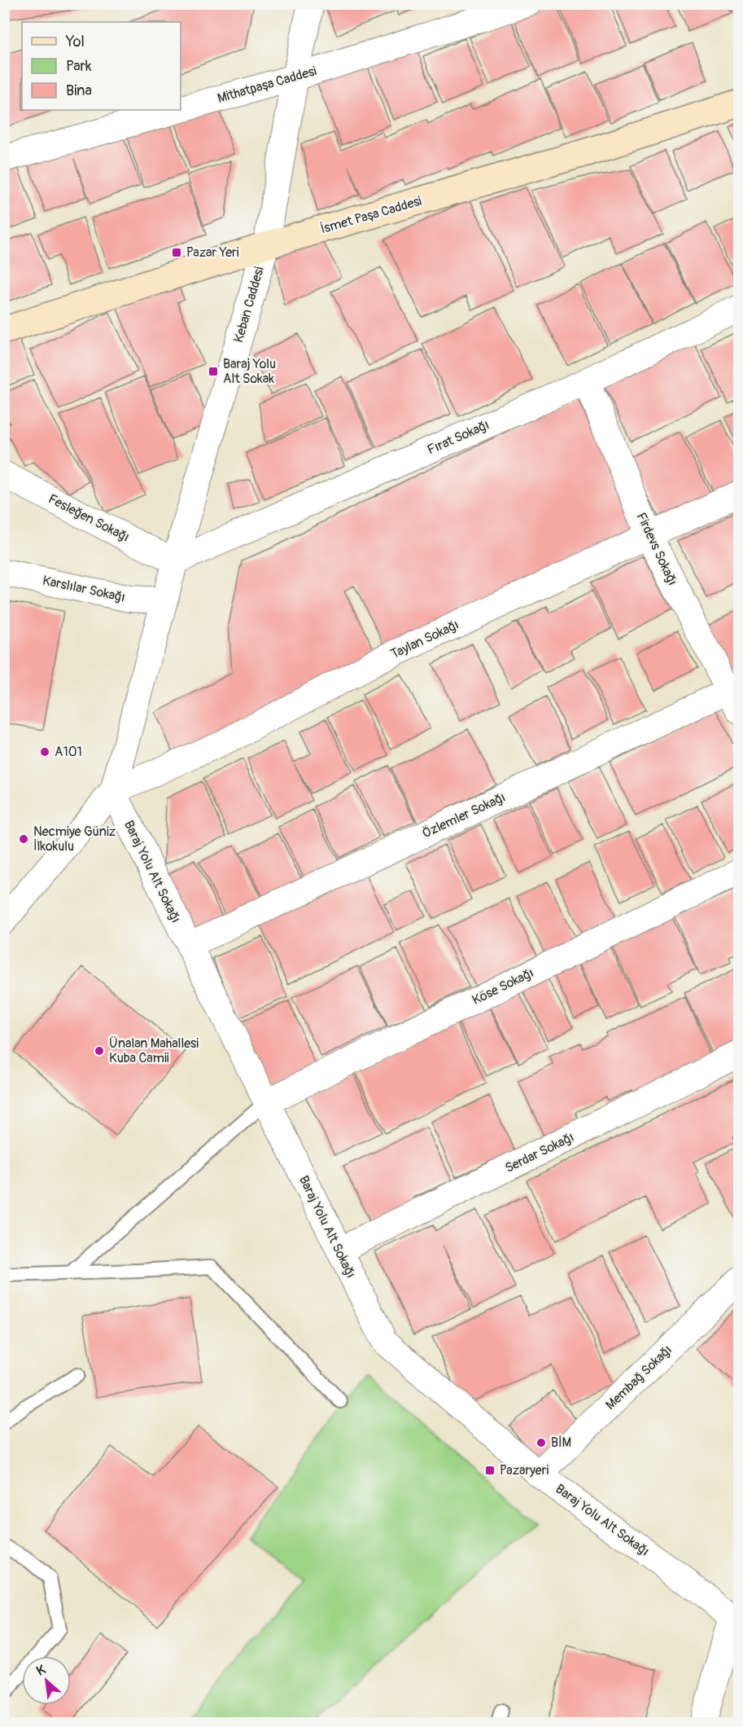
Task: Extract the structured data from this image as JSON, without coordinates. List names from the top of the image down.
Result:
{
  "streets": {
    "street": [
      "Mithatpaşa Caddesi",
      "İsmet Paşa Caddesi",
      "Keban Caddesi",
      "Fırat Sokağı",
      "Fesleğen Sokağı",
      "Firdevs Sokağı",
      "Karslılar Sokağı",
      "Taylan Sokağı",
      "Özlemler Sokağı",
      "Baraj Yolu Alt Sokağı",
      "Köse Sokağı",
      "Serdar Sokağı",
      "Membağ Sokağı"
    ]
  },
  "crossings": [
    ["Mithatpaşa Caddesi", "Keban Caddesi"],
    ["İsmet Paşa Caddesi", "Keban Caddesi"],
    ["Keban Caddesi", "Fırat Sokağı"],
    ["Keban Caddesi", "Fesleğen Sokağı"],
    ["Keban Caddesi", "Karslılar Sokağı"],
    ["Fırat Sokağı", "Fesleğen Sokağı"],
    ["Fırat Sokağı", "Firdevs Sokağı"],
    ["Firdevs Sokağı", "Taylan Sokağı"],
    ["Firdevs Sokağı", "Özlemler Sokağı"],
    ["Taylan Sokağı", "Baraj Yolu Alt Sokağı"],
    ["Özlemler Sokağı", "Baraj Yolu Alt Sokağı"],
    ["Baraj Yolu Alt Sokağı", "Köse Sokağı"],
    ["Baraj Yolu Alt Sokağı", "Serdar Sokağı"],
    ["Baraj Yolu Alt Sokağı", "Membağ Sokağı"]
  ],
  "places": {
    "transit": ["Pazar Yeri", "Baraj Yolu Alt Sokak", "Pazaryeri"],
    "other": [
      "A101",
      "Necmiye Güniz İlkokulu",
      "Ünalan Mahallesi Kuba Camii",
      "BİM"
    ]
  },
  "legend": ["Yol", "Park", "Bina"],
  "north": "top left"
}
